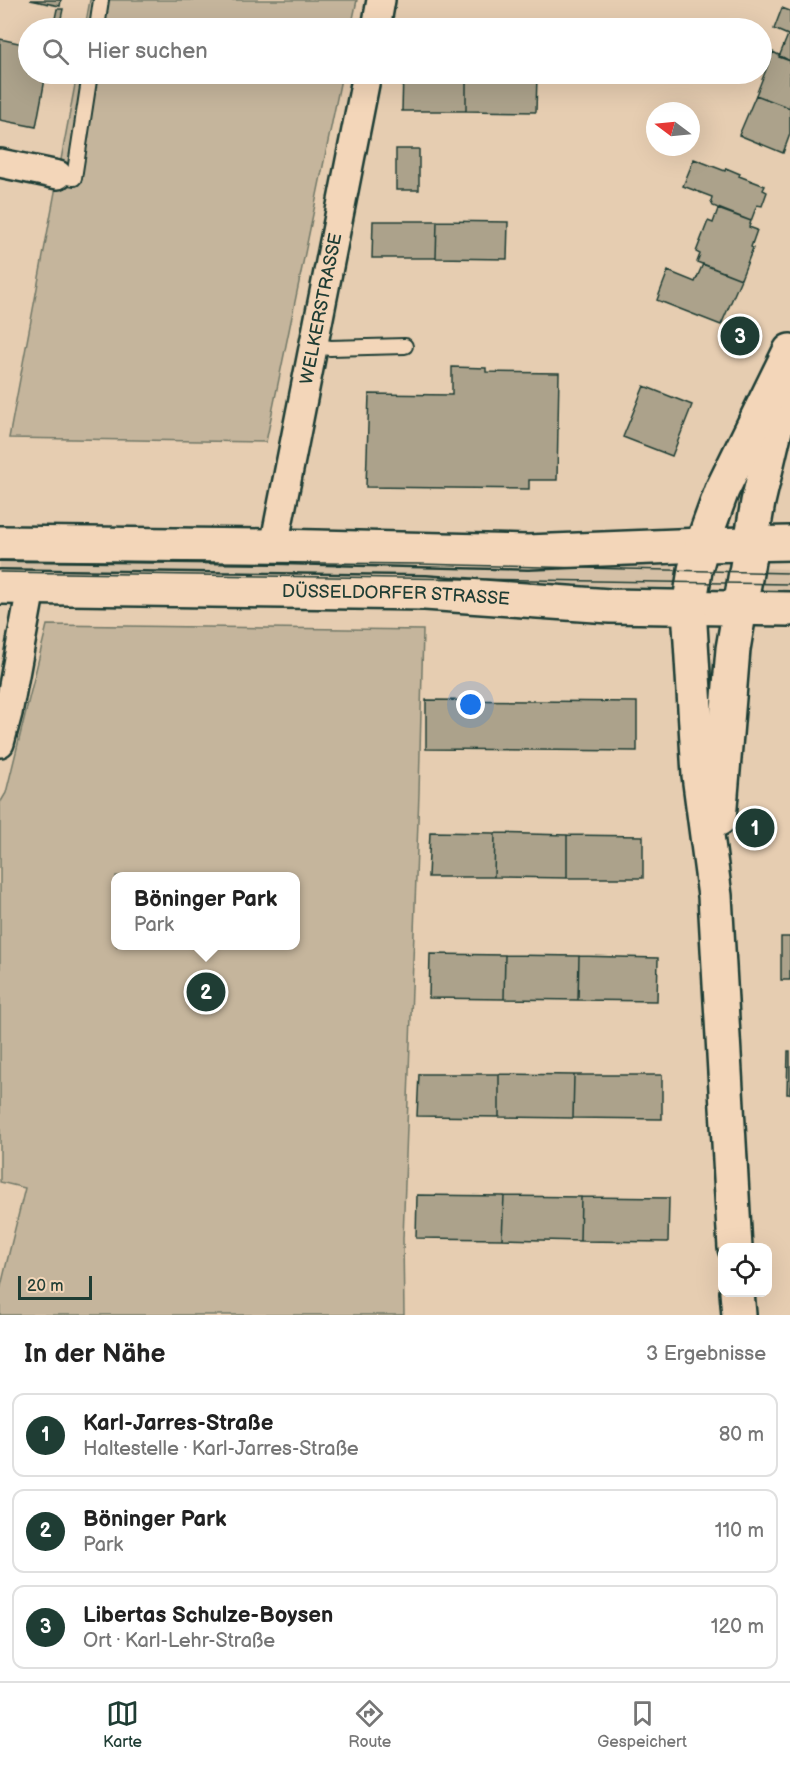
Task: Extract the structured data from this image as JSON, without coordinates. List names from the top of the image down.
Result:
{
  "streets": {
    "main road": ["DÜSSELDORFER STRASSE"],
    "street": ["WELKERSTRASSE"]
  },
  "scale_bar": "20 m",
  "north": "left",
  "page": {
    "search": "Hier suchen",
    "pins": ["3", "1", "2"],
    "popup": ["Böninger Park", "Park"],
    "scale": "20 m",
    "heading": ["In der Nähe", "3 Ergebnisse"],
    "list": [
      {
        "mark": "1",
        "name": "Karl-Jarres-Straße",
        "note": "Haltestelle · Karl-Jarres-Straße",
        "value": "80 m"
      },
      {
        "mark": "2",
        "name": "Böninger Park",
        "note": "Park",
        "value": "110 m"
      },
      {
        "mark": "3",
        "name": "Libertas Schulze-Boysen",
        "note": "Ort · Karl-Lehr-Straße",
        "value": "120 m"
      }
    ],
    "nav": ["Karte", "Route", "Gespeichert"]
  }
}
